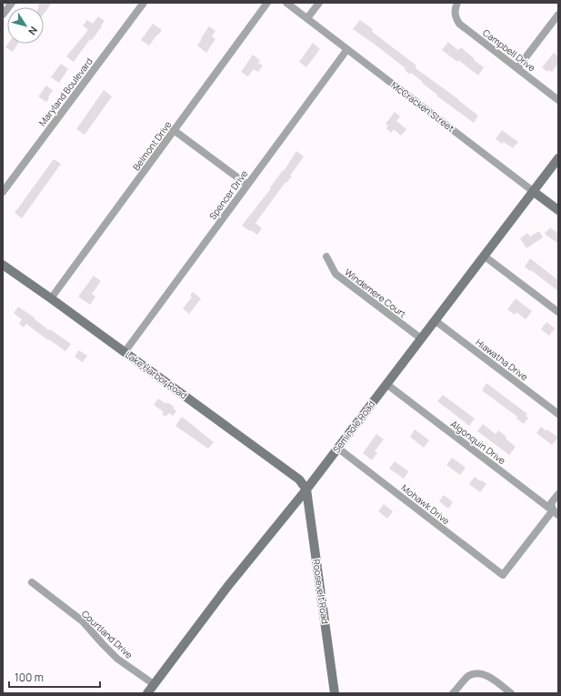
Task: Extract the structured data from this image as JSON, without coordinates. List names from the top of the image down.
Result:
{
  "streets": {
    "street": [
      "Campbell Drive",
      "Maryland Boulevard",
      "McCracken Street",
      "Belmont Drive",
      "Spencer Drive",
      "Windemere Court",
      "Hiawatha Drive",
      "Lake Harbor Road",
      "Seminole Road",
      "Algonquin Drive",
      "Mohawk Drive",
      "Roosevelt Road",
      "Courtland Drive"
    ]
  },
  "crossings": [
    ["McCracken Street", "Spencer Drive"],
    ["McCracken Street", "Seminole Road"],
    ["Belmont Drive", "Lake Harbor Road"],
    ["Spencer Drive", "Lake Harbor Road"],
    ["Windemere Court", "Seminole Road"],
    ["Hiawatha Drive", "Seminole Road"],
    ["Lake Harbor Road", "Seminole Road"],
    ["Lake Harbor Road", "Roosevelt Road"],
    ["Seminole Road", "Algonquin Drive"],
    ["Seminole Road", "Mohawk Drive"],
    ["Seminole Road", "Roosevelt Road"],
    ["Seminole Road", "Courtland Drive"],
    ["Algonquin Drive", "Mohawk Drive"]
  ],
  "scale_bar": "100 m",
  "north": "bottom right"
}
